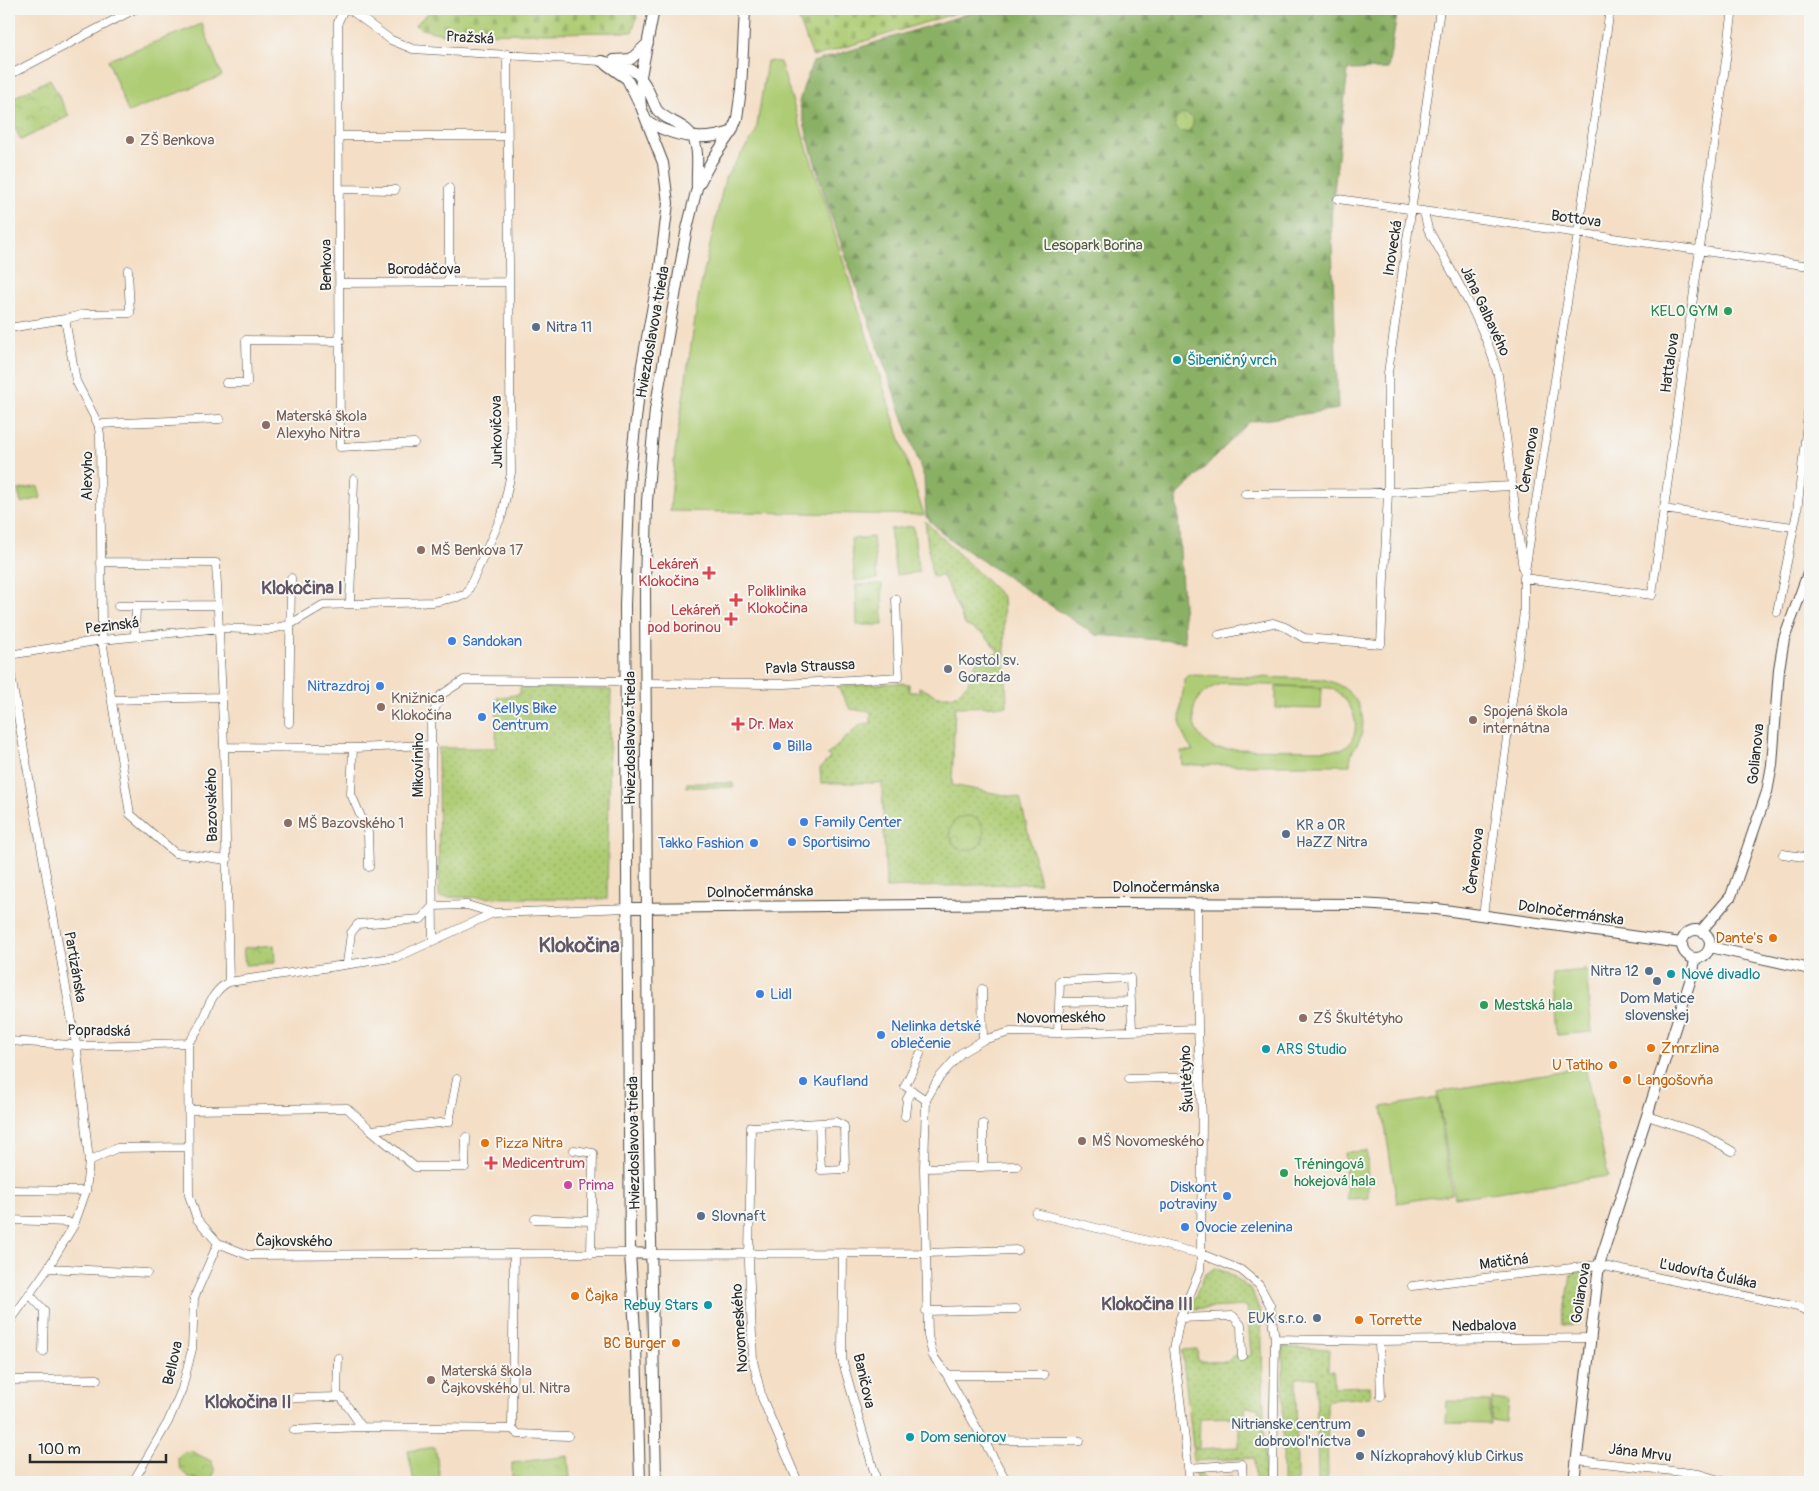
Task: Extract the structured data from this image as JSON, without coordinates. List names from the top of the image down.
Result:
{
  "streets": {
    "street": [
      "Pražská",
      "Bottova",
      "Inovecká",
      "Benkova",
      "Borodáčova",
      "Jána Galbavého",
      "Hviezdoslavova trieda",
      "Hattalova",
      "Jurkovičova",
      "Červenova",
      "Alexyho",
      "Pezinská",
      "Pavla Straussa",
      "Golianova",
      "Mikovíniho",
      "Bazovského",
      "Dolnočermánska",
      "Partizánska",
      "Novomeského",
      "Popradská",
      "Škultétyho",
      "Čajkovského",
      "Matičná",
      "Ľudovíta Čuláka",
      "Nedbalova",
      "Bellova",
      "Baničova",
      "Jána Mrvu"
    ]
  },
  "crossings": [
    ["Pražská", "Jurkovičova"],
    ["Bottova", "Inovecká"],
    ["Bottova", "Jána Galbavého"],
    ["Bottova", "Hattalova"],
    ["Bottova", "Červenova"],
    ["Benkova", "Borodáčova"],
    ["Borodáčova", "Jurkovičova"],
    ["Jána Galbavého", "Hattalova"],
    ["Jána Galbavého", "Červenova"],
    ["Hviezdoslavova trieda", "Pavla Straussa"],
    ["Hviezdoslavova trieda", "Mikovíniho"],
    ["Hviezdoslavova trieda", "Dolnočermánska"],
    ["Hviezdoslavova trieda", "Čajkovského"],
    ["Hattalova", "Červenova"],
    ["Jurkovičova", "Pezinská"],
    ["Jurkovičova", "Bazovského"],
    ["Červenova", "Dolnočermánska"],
    ["Alexyho", "Pezinská"],
    ["Alexyho", "Bazovského"],
    ["Pezinská", "Bazovského"],
    ["Golianova", "Dolnočermánska"],
    ["Golianova", "Matičná"],
    ["Golianova", "Ľudovíta Čuláka"],
    ["Golianova", "Nedbalova"],
    ["Golianova", "Jána Mrvu"],
    ["Dolnočermánska", "Škultétyho"],
    ["Partizánska", "Popradská"],
    ["Novomeského", "Škultétyho"],
    ["Popradská", "Čajkovského"],
    ["Čajkovského", "Bellova"],
    ["Matičná", "Ľudovíta Čuláka"]
  ],
  "districts": [
    "Klokočina I",
    "Klokočina",
    "Klokočina III",
    "Klokočina II"
  ],
  "parks": ["Lesopark Borina"],
  "places": {
    "other": [
      "ZŠ Benkova",
      "KELO GYM",
      "Nitra 11",
      "Šibeničný vrch",
      "Materská škola Alexyho Nitra",
      "MŠ Benkova 17",
      "Sandokan",
      "Kostol sv. Gorazda",
      "Nitrazdroj",
      "Knižnica Klokočina",
      "Kellys Bike Centrum",
      "Spojená škola internátna",
      "Billa",
      "Family Center",
      "MŠ Bazovského 1",
      "KR a OR HaZZ Nitra",
      "Sportisimo",
      "Takko Fashion",
      "Dante's",
      "Nitra 12",
      "Nové divadlo",
      "Dom Matice slovenskej",
      "Lidl",
      "Mestská hala",
      "ZŠ Škultétyho",
      "Nelinka detské oblečenie",
      "Zmrzlina",
      "ARS Studio",
      "U Tatiho",
      "Langošovňa",
      "Kaufland",
      "MŠ Novomeského",
      "Pizza Nitra",
      "Tréningová hokejová hala",
      "Prima",
      "Diskont potraviny",
      "Slovnaft",
      "Ovocie zelenina",
      "Čajka",
      "Rebuy Stars",
      "EUK s.r.o.",
      "Torrette",
      "BC Burger",
      "Materská škola Čajkovského ul. Nitra",
      "Nitrianske centrum dobrovoľníctva",
      "Dom seniorov",
      "Nízkoprahový klub Cirkus"
    ],
    "health": [
      "Lekáreň Klokočina",
      "Poliklinika Klokočina",
      "Lekáreň pod borinou",
      "Dr. Max",
      "Medicentrum"
    ]
  },
  "scale_bar": "100 m"
}
